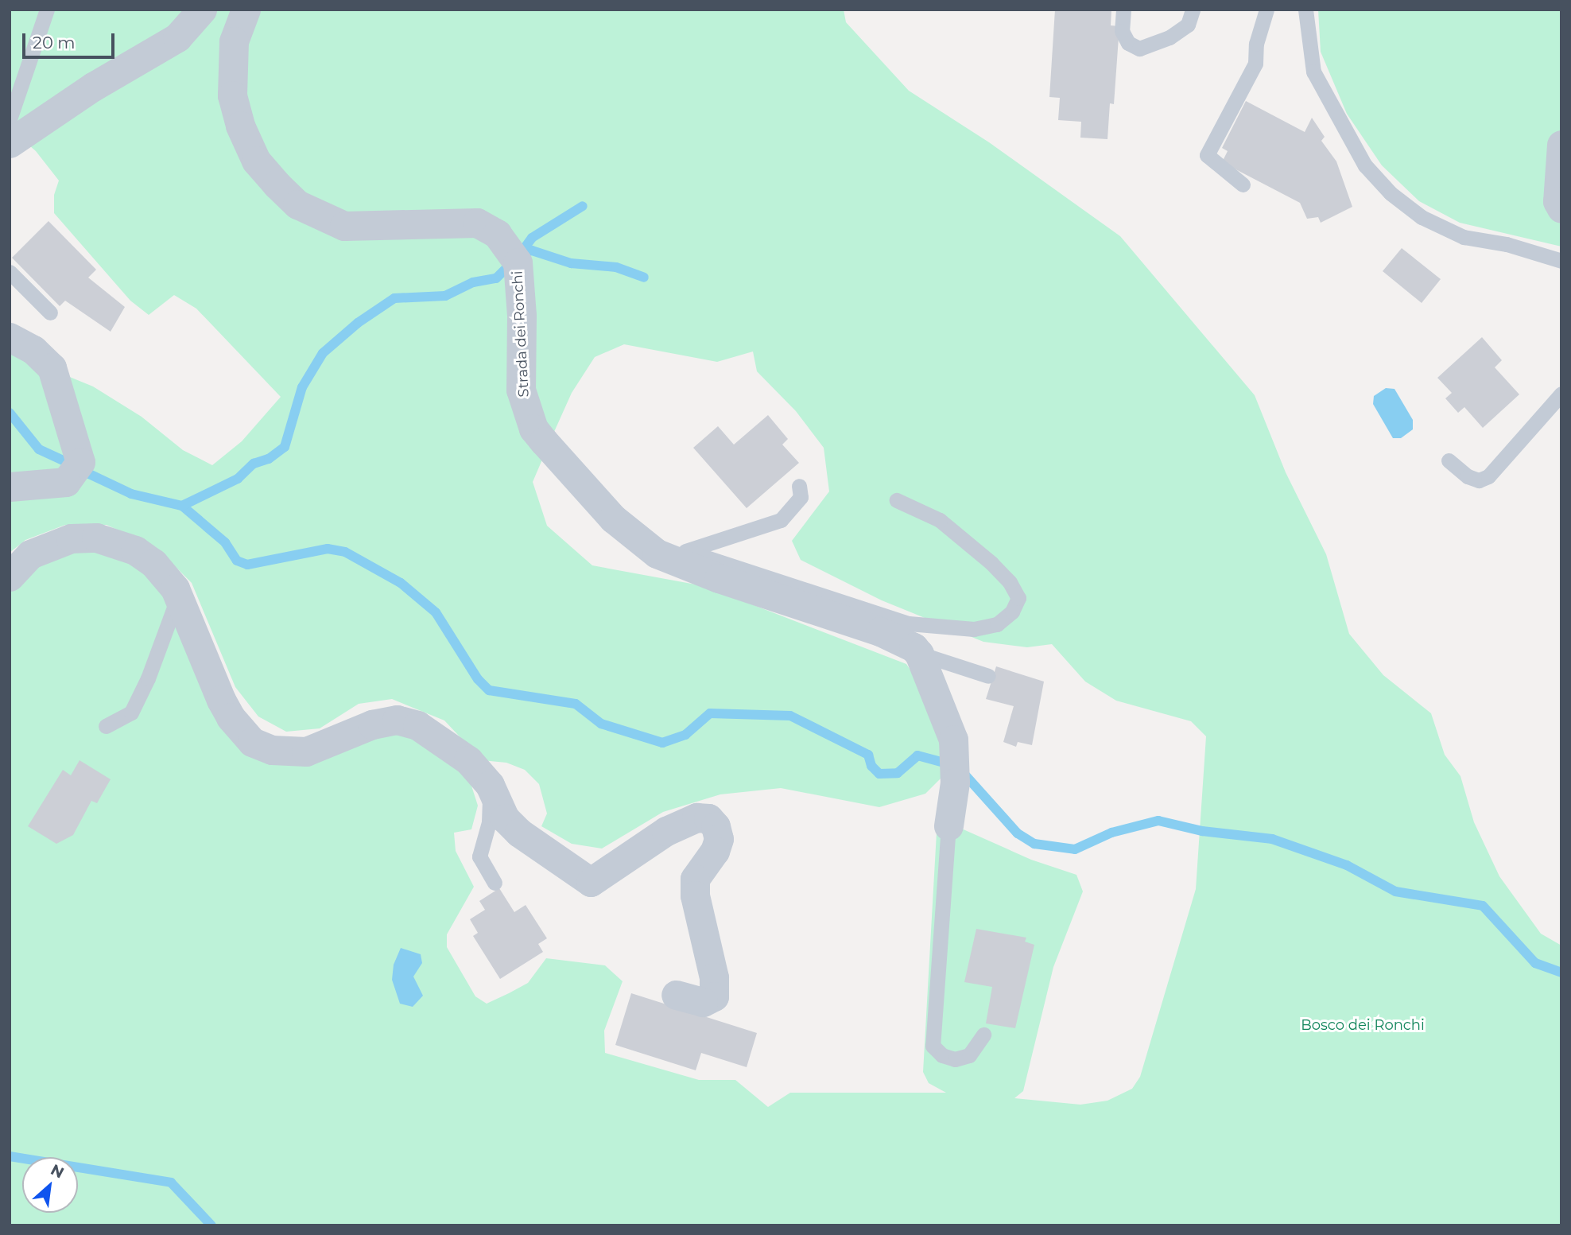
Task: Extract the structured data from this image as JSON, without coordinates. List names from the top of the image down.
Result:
{
  "streets": {
    "street": ["Strada dei Ronchi"]
  },
  "parks": ["Bosco dei Ronchi"],
  "scale_bar": "20 m",
  "north": "top right"
}
